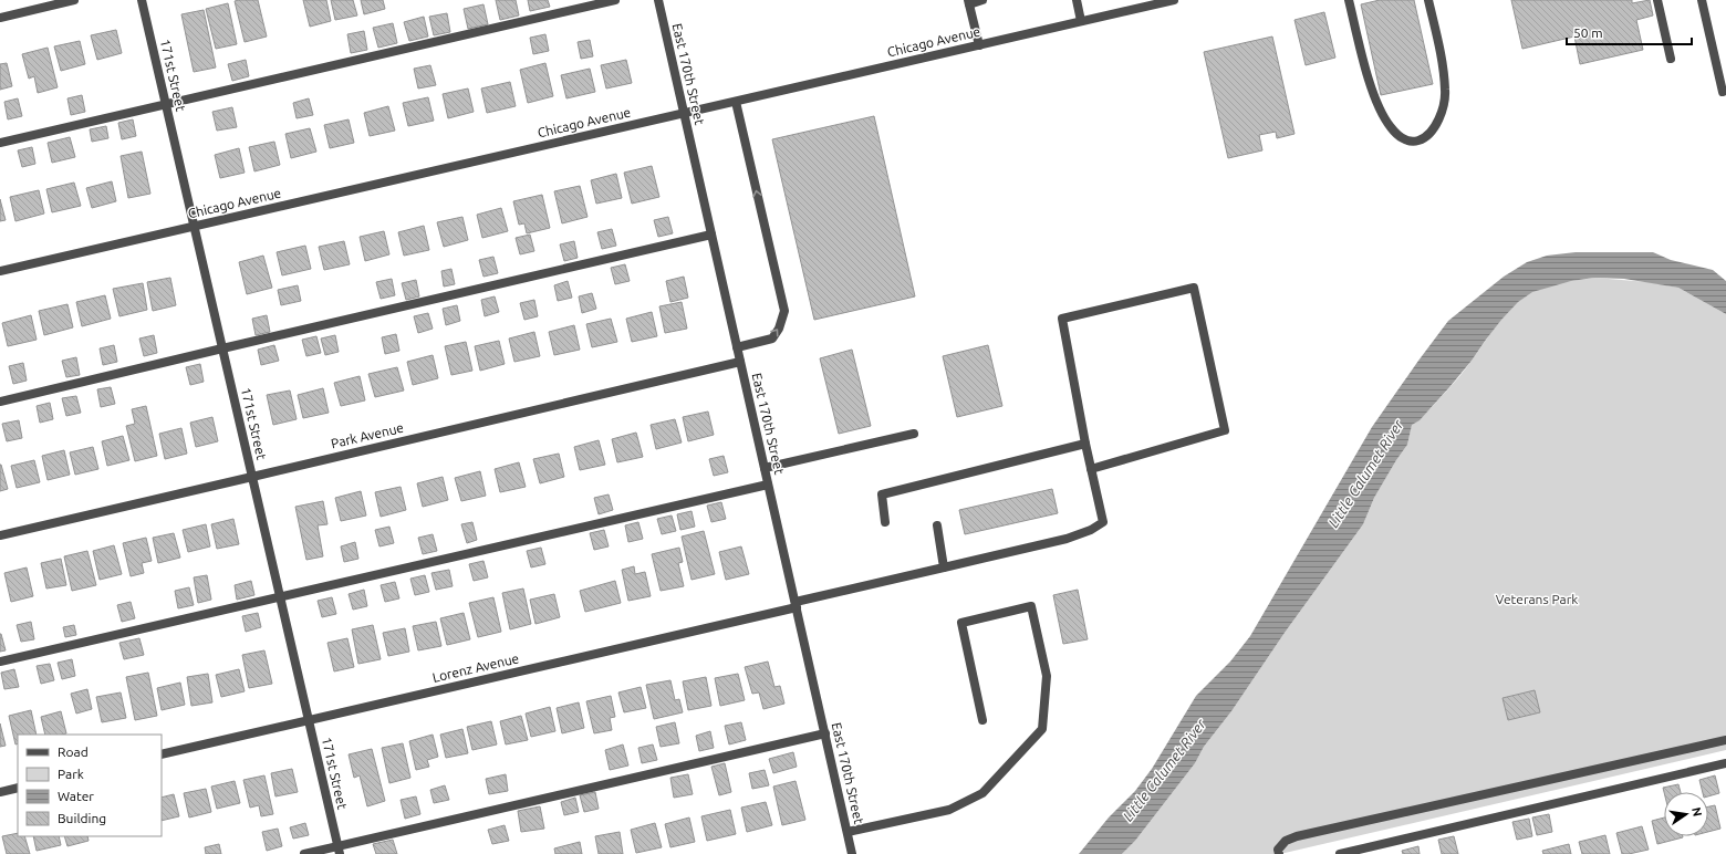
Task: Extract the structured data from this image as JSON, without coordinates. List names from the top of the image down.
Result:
{
  "streets": {
    "street": [
      "Chicago Avenue",
      "East 170th Street",
      "171st Street",
      "Park Avenue",
      "Lorenz Avenue"
    ]
  },
  "crossings": [
    ["Chicago Avenue", "East 170th Street"],
    ["Chicago Avenue", "171st Street"],
    ["East 170th Street", "Park Avenue"],
    ["East 170th Street", "Lorenz Avenue"],
    ["171st Street", "Park Avenue"],
    ["171st Street", "Lorenz Avenue"]
  ],
  "water": ["Little Calumet River"],
  "parks": ["Veterans Park"],
  "legend": [
    "Road",
    "Park",
    "Water",
    "Building"
  ],
  "scale_bar": "50 m",
  "north": "right"
}
